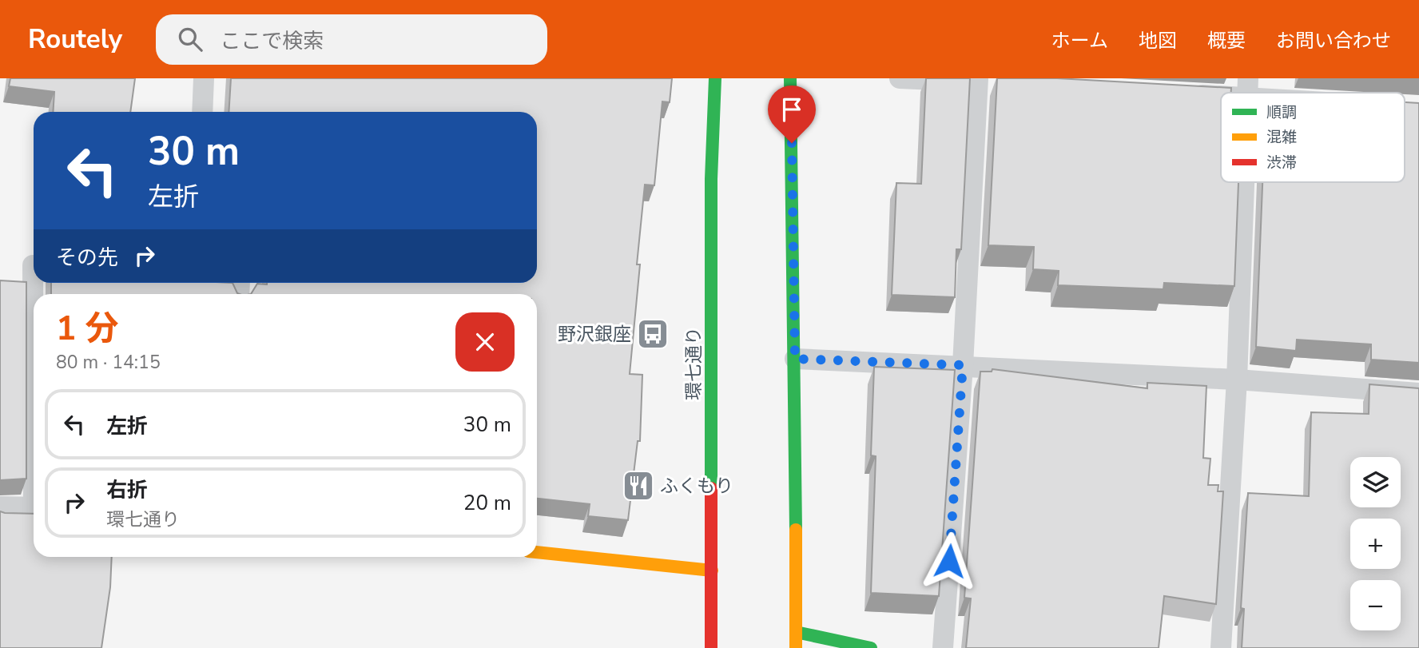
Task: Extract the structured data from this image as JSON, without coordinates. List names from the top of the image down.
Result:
{
  "streets": {
    "main road": ["環七通り"]
  },
  "places": {
    "bus stop": ["野沢銀座"],
    "restaurant": ["ふくもり"]
  },
  "legend": ["順調", "混雑", "渋滞"],
  "page": {
    "header": "Routely",
    "search": "ここで検索",
    "nav": [
      "ホーム",
      "地図",
      "概要",
      "お問い合わせ"
    ],
    "turn": ["30 m", "左折"],
    "then": "その先",
    "heading": ["1 分", "80 m · 14:15"],
    "list": [
      {
        "name": "左折",
        "value": "30 m"
      },
      {
        "name": "右折",
        "note": "環七通り",
        "value": "20 m"
      }
    ],
    "map_buttons": ["+", "−"]
  }
}
